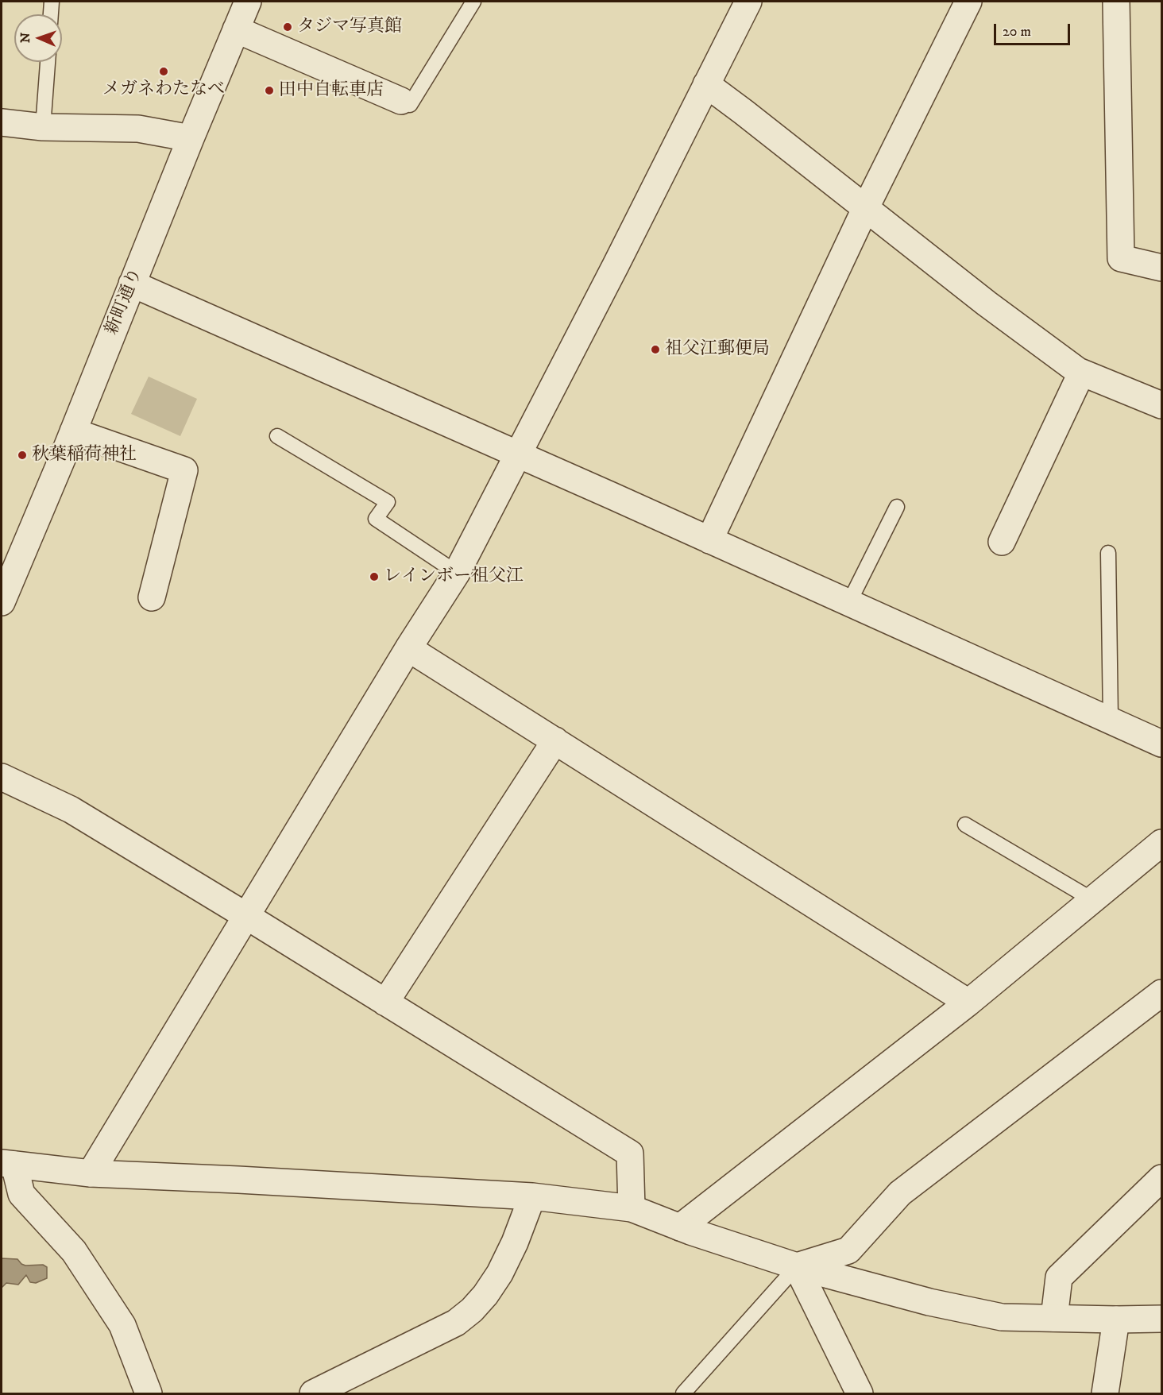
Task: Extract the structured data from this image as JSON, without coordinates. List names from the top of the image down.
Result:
{
  "streets": {
    "street": ["新町通り"]
  },
  "places": [
    "タジマ写真館",
    "メガネわたなべ",
    "田中自転車店",
    "祖父江郵便局",
    "秋葉稲荷神社",
    "レインボー祖父江"
  ],
  "scale_bar": "20 m",
  "north": "left"
}
